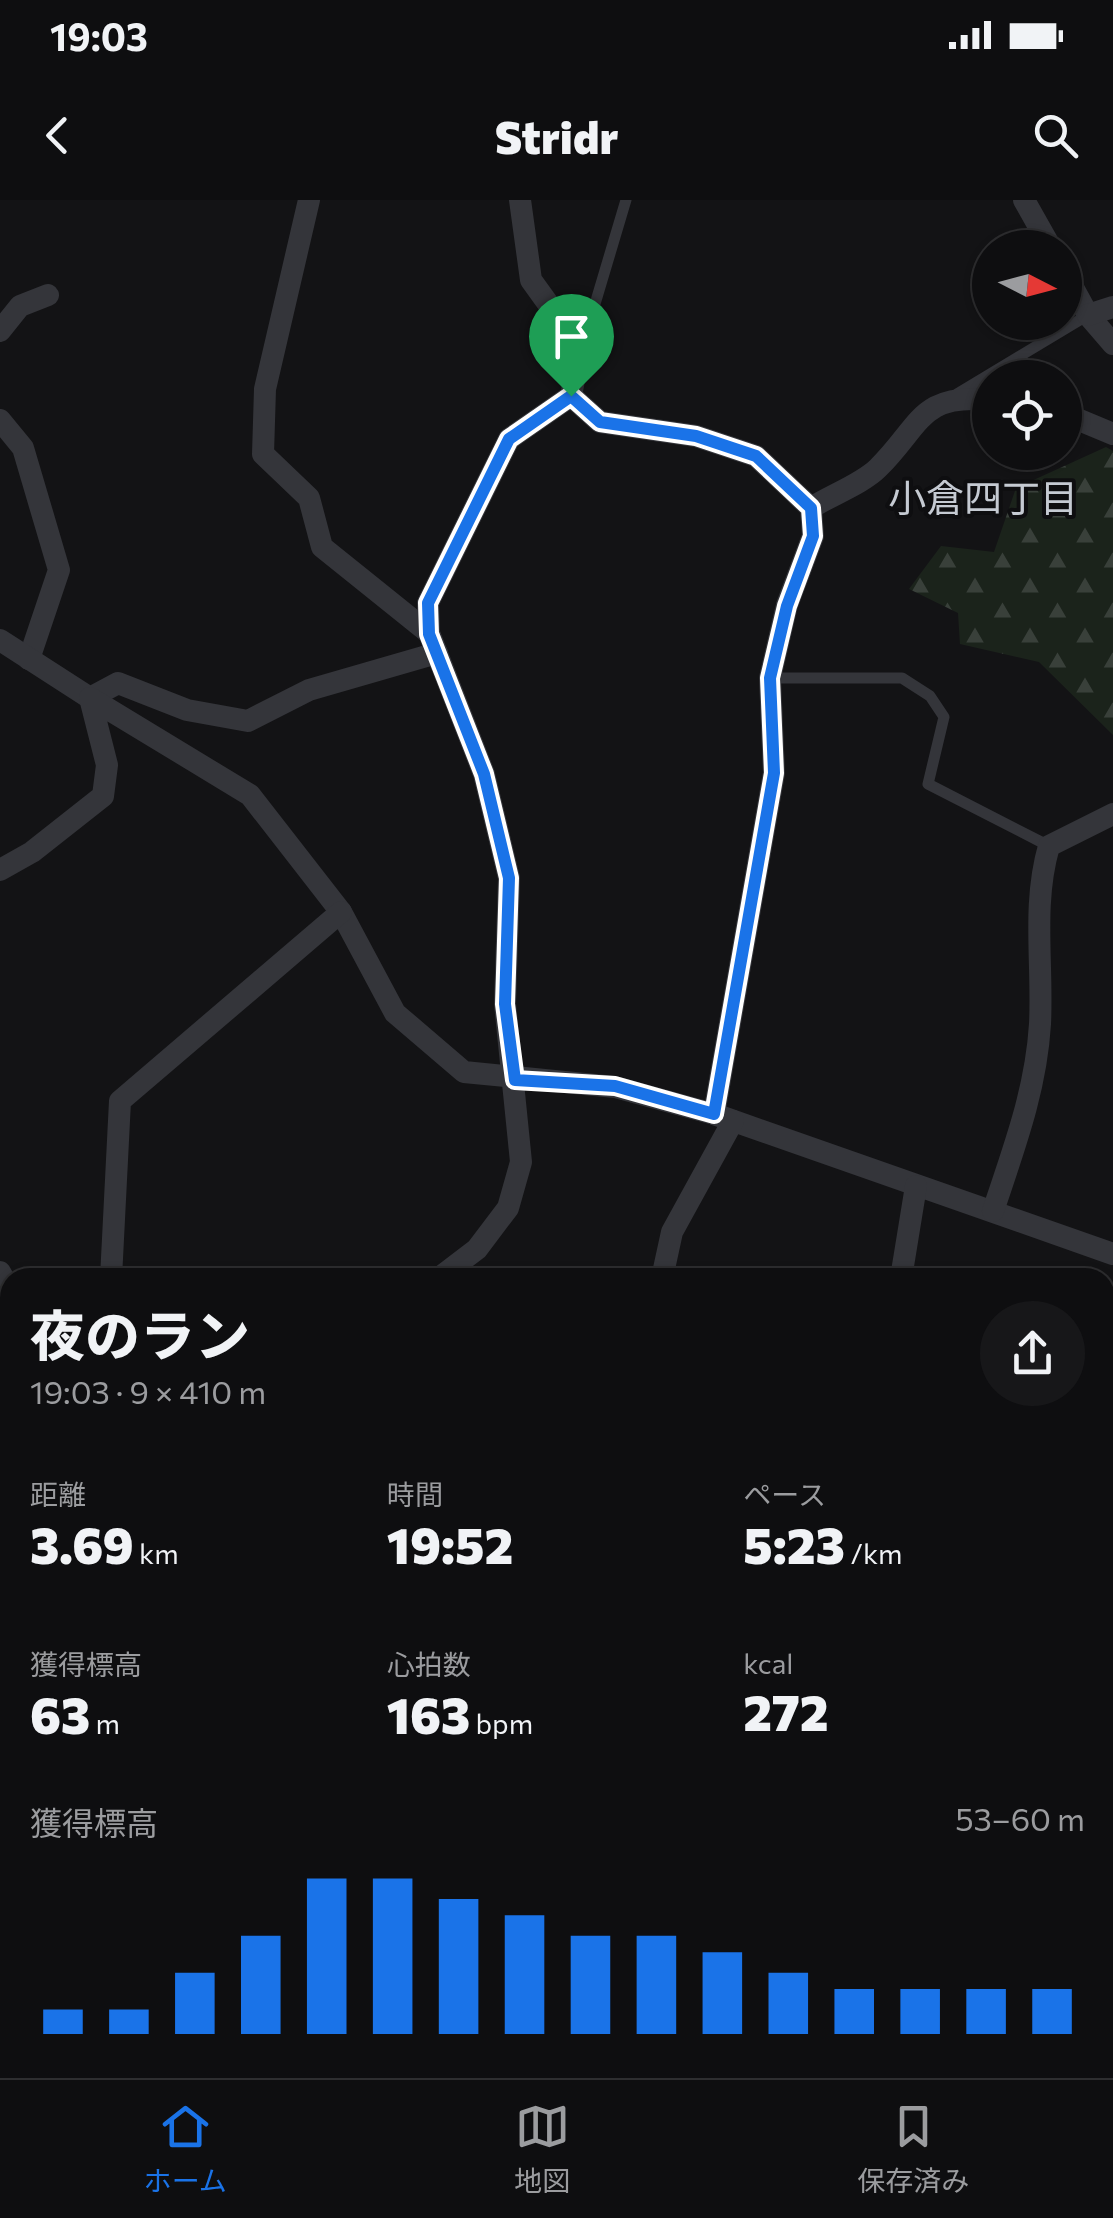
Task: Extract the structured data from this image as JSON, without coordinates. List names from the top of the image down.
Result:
{
  "districts": ["小倉四丁目"],
  "north": "right",
  "page": {
    "status": "19:03",
    "header": "Stridr",
    "heading": ["夜のラン", "19:03 · 9 × 410 m"],
    "stats": [
      ["距離", "3.69 km"],
      ["時間", "19:52"],
      ["ペース", "5:23 /km"],
      ["獲得標高", "63 m"],
      ["心拍数", "163 bpm"],
      ["kcal", "272"]
    ],
    "chart": ["獲得標高", "53–60 m"],
    "tabs": ["ホーム", "地図", "保存済み"]
  }
}
